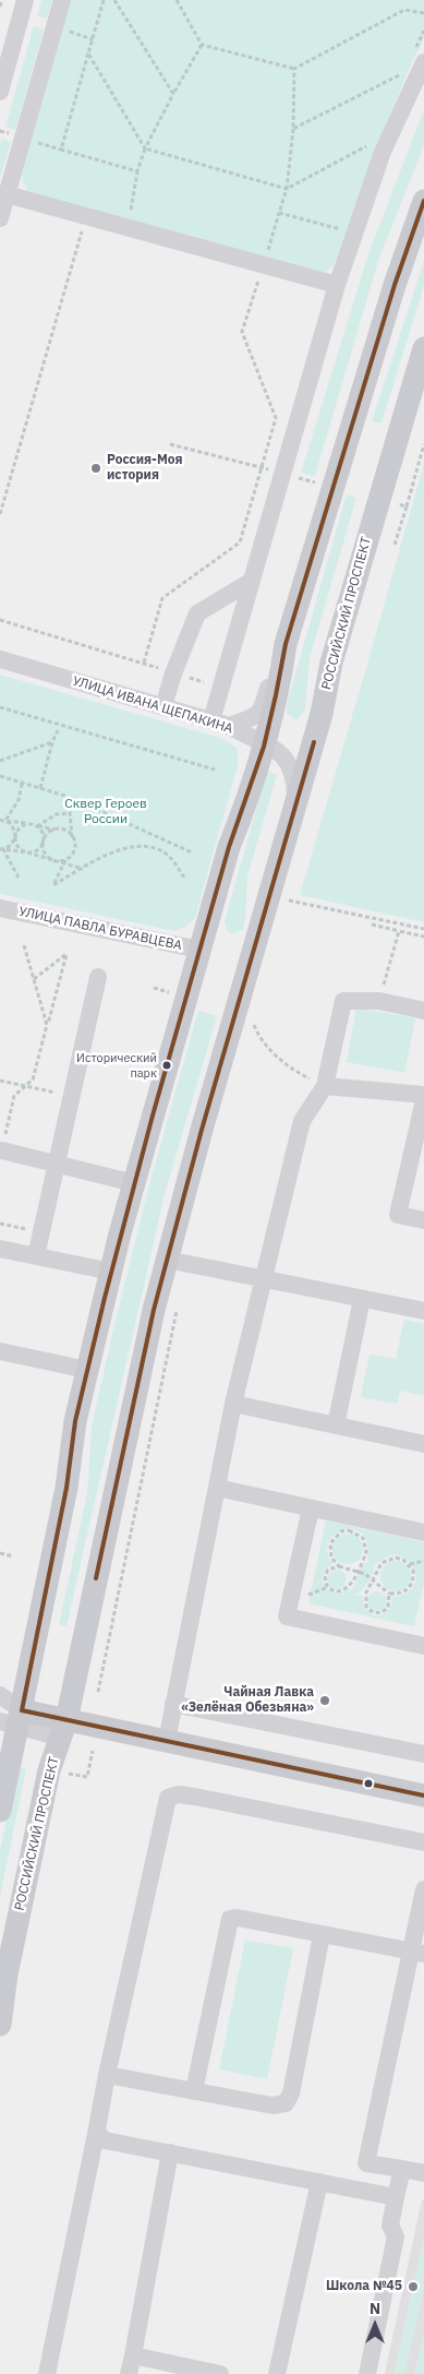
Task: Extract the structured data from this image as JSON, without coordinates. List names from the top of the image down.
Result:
{
  "streets": {
    "main road": ["РОССИЙСКИЙ ПРОСПЕКТ"],
    "street": ["УЛИЦА ИВАНА ЩЕПАКИНА", "УЛИЦА ПАВЛА БУРАВЦЕВА"]
  },
  "crossings": [
    ["РОССИЙСКИЙ ПРОСПЕКТ", "УЛИЦА ИВАНА ЩЕПАКИНА"]
  ],
  "parks": ["Сквер Героев России"],
  "places": [
    "Россия-Моя история",
    "Исторический парк",
    "Чайная Лавка «Зелёная Обезьяна»",
    "Школа №45"
  ],
  "north": "top"
}
